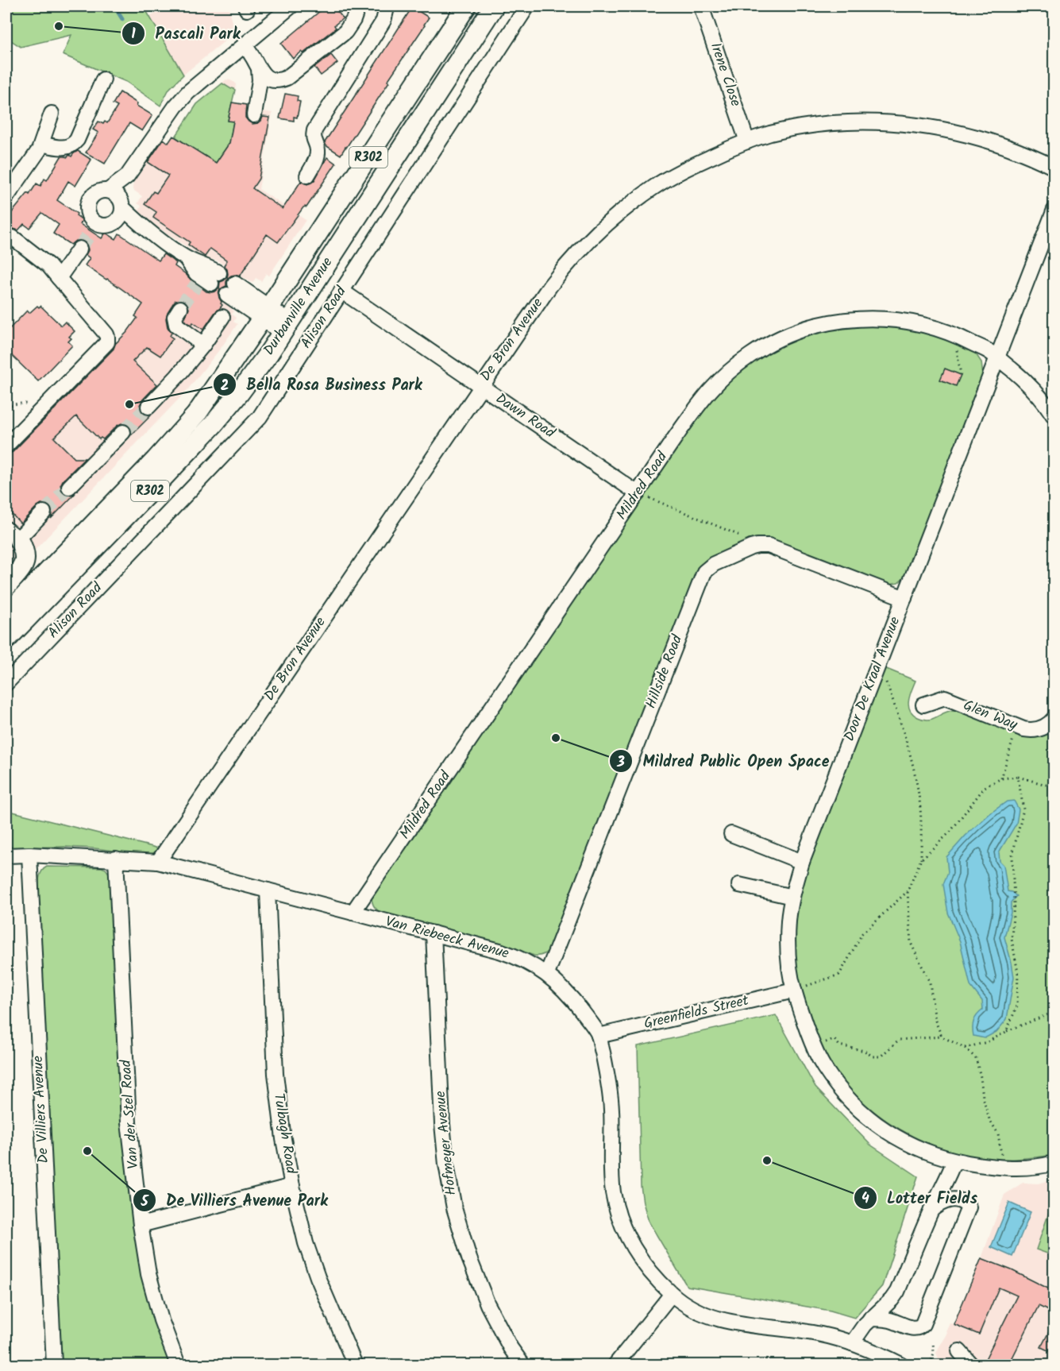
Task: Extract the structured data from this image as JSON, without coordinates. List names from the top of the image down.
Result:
{
  "streets": {
    "main road": ["R302", "Durbanville Avenue"],
    "street": [
      "Irene Close",
      "Alison Road",
      "De Bron Avenue",
      "Dawn Road",
      "Mildred Road",
      "Hillside Road",
      "Door De Kraal Avenue",
      "Glen Way",
      "Van Riebeeck Avenue",
      "Greenfields Street",
      "De Villiers Avenue",
      "Van der Stel Road",
      "Tulbagh Road",
      "Hofmeyer Avenue"
    ]
  },
  "crossings": [
    ["Irene Close", "De Bron Avenue"],
    ["Alison Road", "Dawn Road"],
    ["De Bron Avenue", "Dawn Road"],
    ["De Bron Avenue", "Van Riebeeck Avenue"],
    ["Dawn Road", "Mildred Road"],
    ["Mildred Road", "Door De Kraal Avenue"],
    ["Mildred Road", "Van Riebeeck Avenue"],
    ["Hillside Road", "Van Riebeeck Avenue"],
    ["Door De Kraal Avenue", "Greenfields Street"],
    ["Van Riebeeck Avenue", "Greenfields Street"],
    ["Van Riebeeck Avenue", "De Villiers Avenue"],
    ["Van Riebeeck Avenue", "Van der Stel Road"],
    ["Van Riebeeck Avenue", "Tulbagh Road"],
    ["Van Riebeeck Avenue", "Hofmeyer Avenue"]
  ],
  "places": [
    "Pascali Park",
    "Bella Rosa Business Park",
    "Mildred Public Open Space",
    "De Villiers Avenue Park",
    "Lotter Fields"
  ]
}
